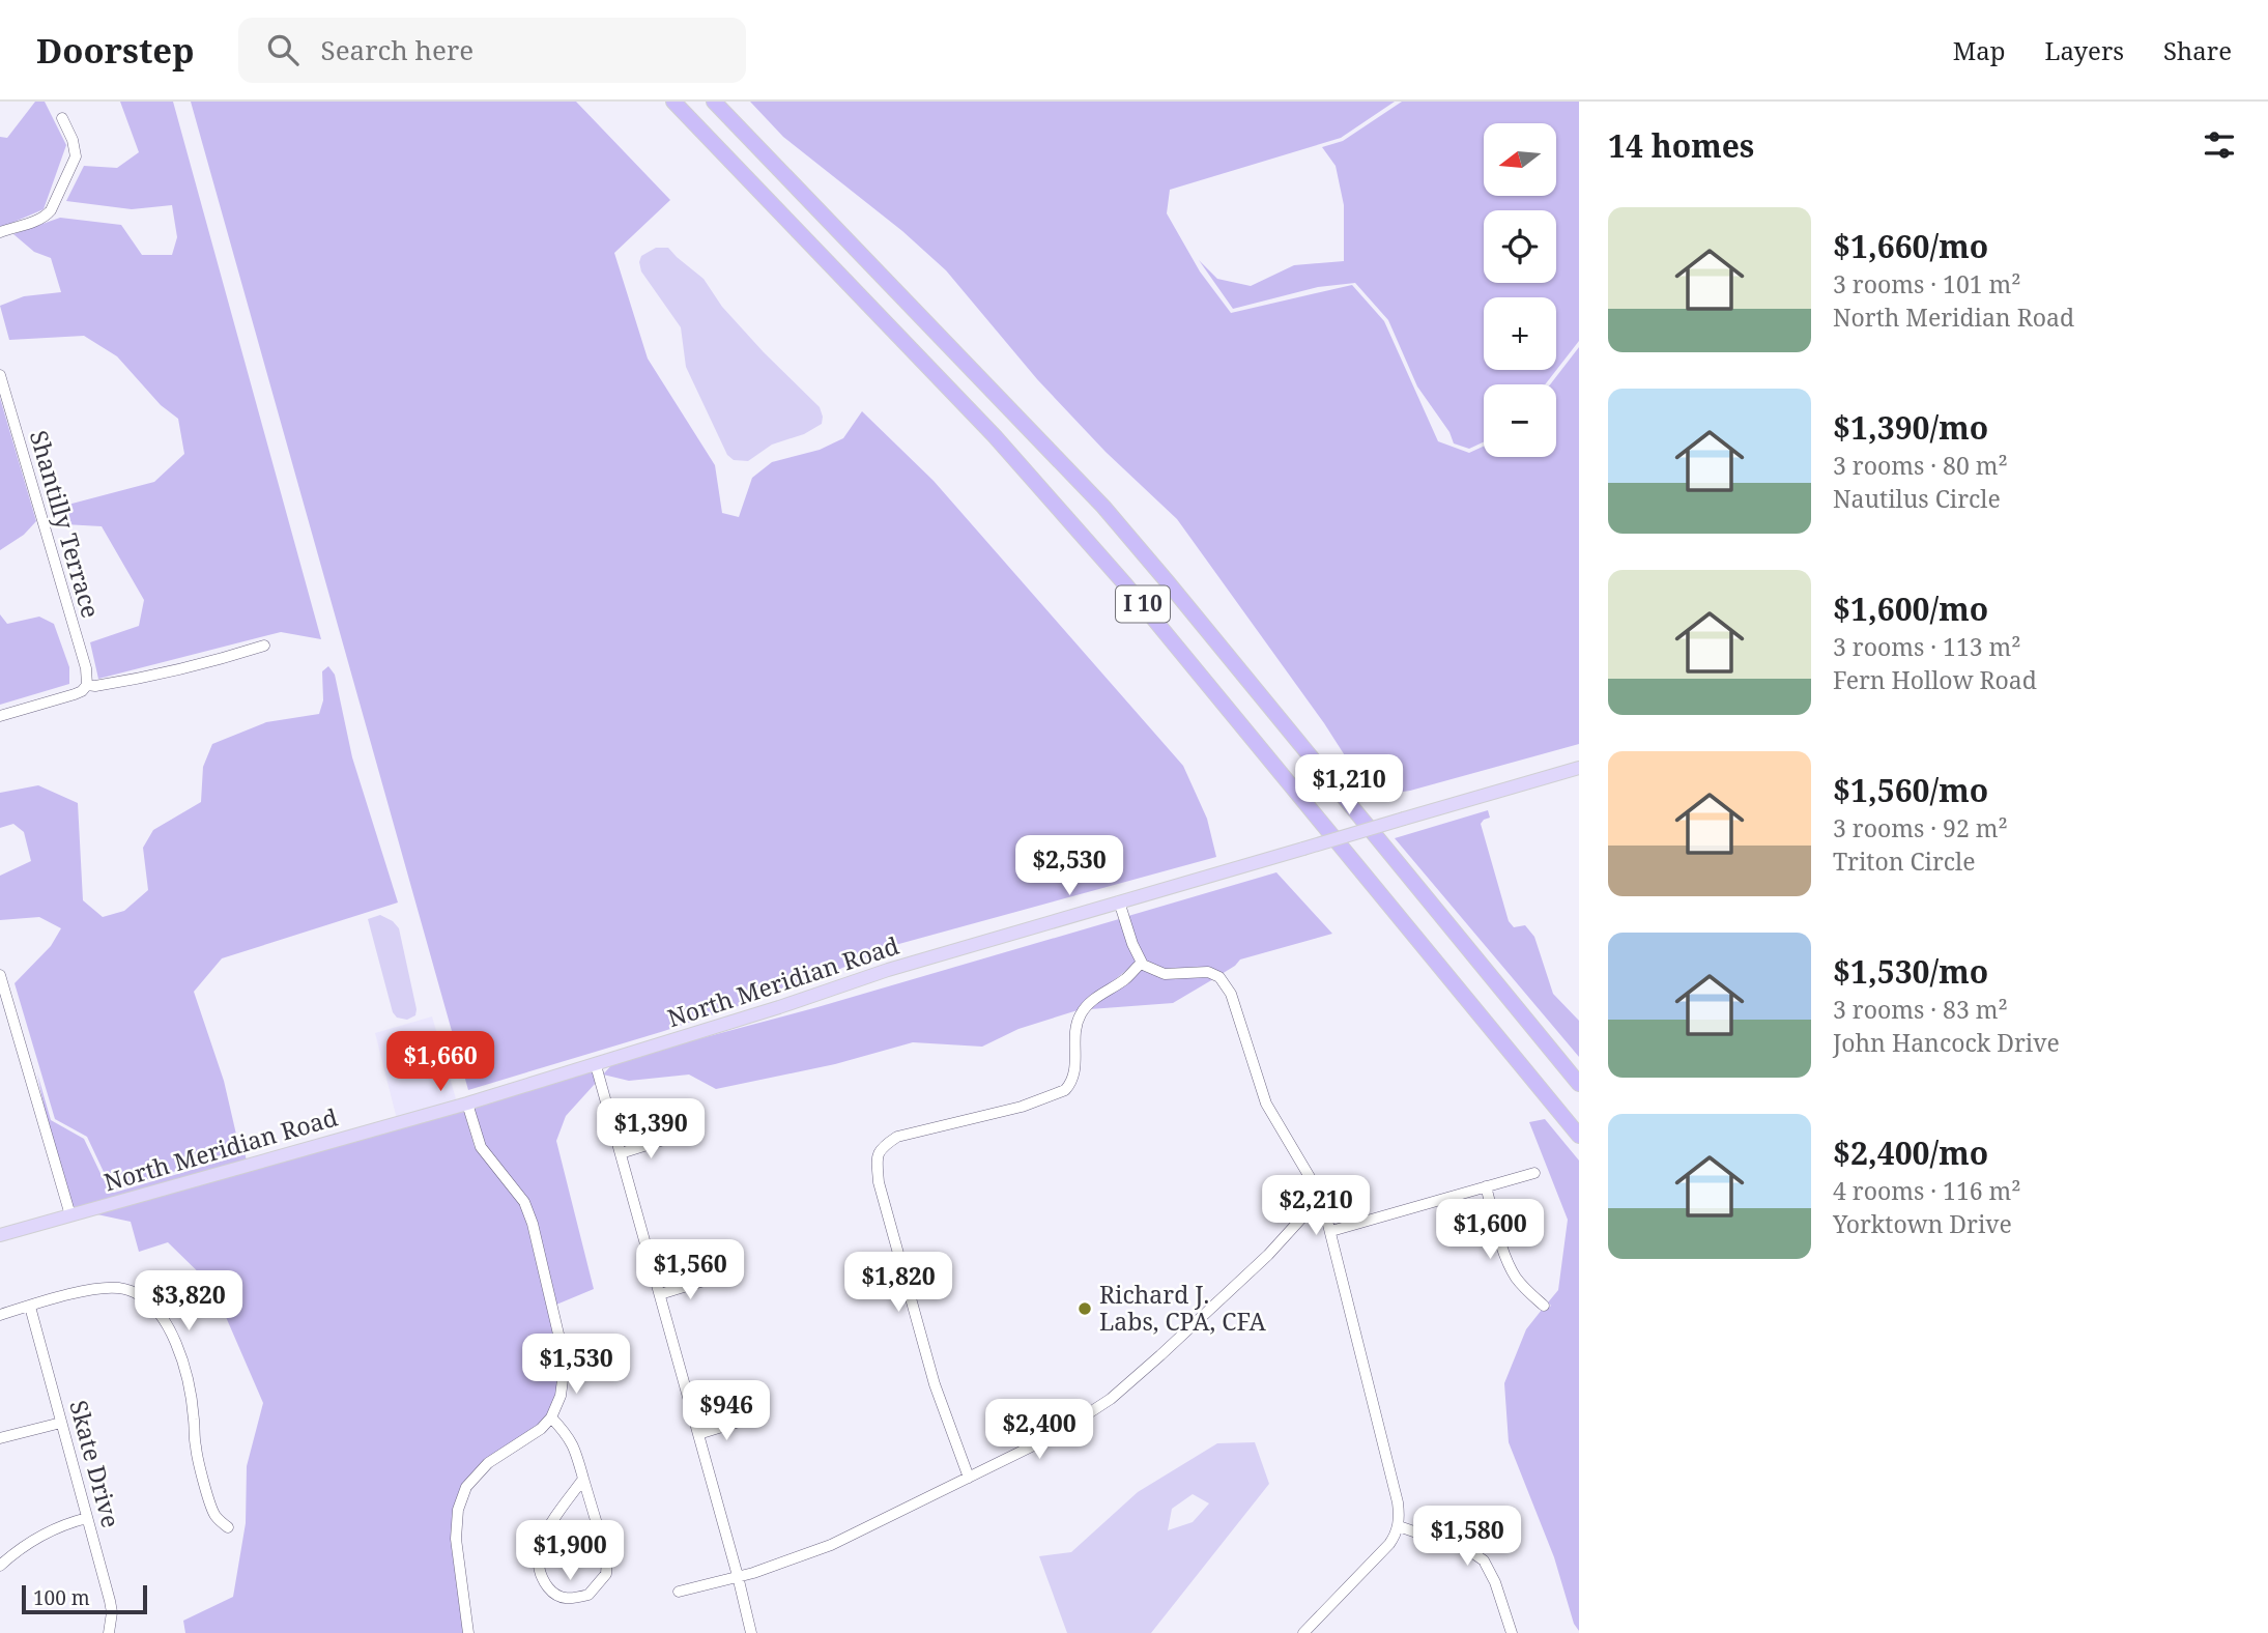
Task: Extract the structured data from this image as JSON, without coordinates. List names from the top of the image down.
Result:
{
  "streets": {
    "highway": ["I 10"],
    "main road": ["North Meridian Road"],
    "street": ["Shantilly Terrace", "Skate Drive"]
  },
  "places": ["Richard J. Labs, CPA, CFA"],
  "scale_bar": "100 m",
  "north": "left",
  "page": {
    "header": "Doorstep",
    "search": "Search here",
    "nav": ["Map", "Layers", "Share"],
    "heading": "14 homes",
    "map_buttons": ["+", "−"],
    "list": [
      {
        "name": "$1,660/mo",
        "note": "3 rooms · 101 m² · North Meridian Road"
      },
      {
        "name": "$1,390/mo",
        "note": "3 rooms · 80 m² · Nautilus Circle"
      },
      {
        "name": "$1,600/mo",
        "note": "3 rooms · 113 m² · Fern Hollow Road"
      },
      {
        "name": "$1,560/mo",
        "note": "3 rooms · 92 m² · Triton Circle"
      },
      {
        "name": "$1,530/mo",
        "note": "3 rooms · 83 m² · John Hancock Drive"
      },
      {
        "name": "$2,400/mo",
        "note": "4 rooms · 116 m² · Yorktown Drive"
      }
    ],
    "price": [
      "$1,210",
      "$2,530",
      "$1,660",
      "$1,390",
      "$2,210",
      "$1,600",
      "$1,560",
      "$1,820",
      "$3,820",
      "$1,530",
      "$946",
      "$2,400",
      "$1,580",
      "$1,900"
    ],
    "scale": "100 m"
  }
}
